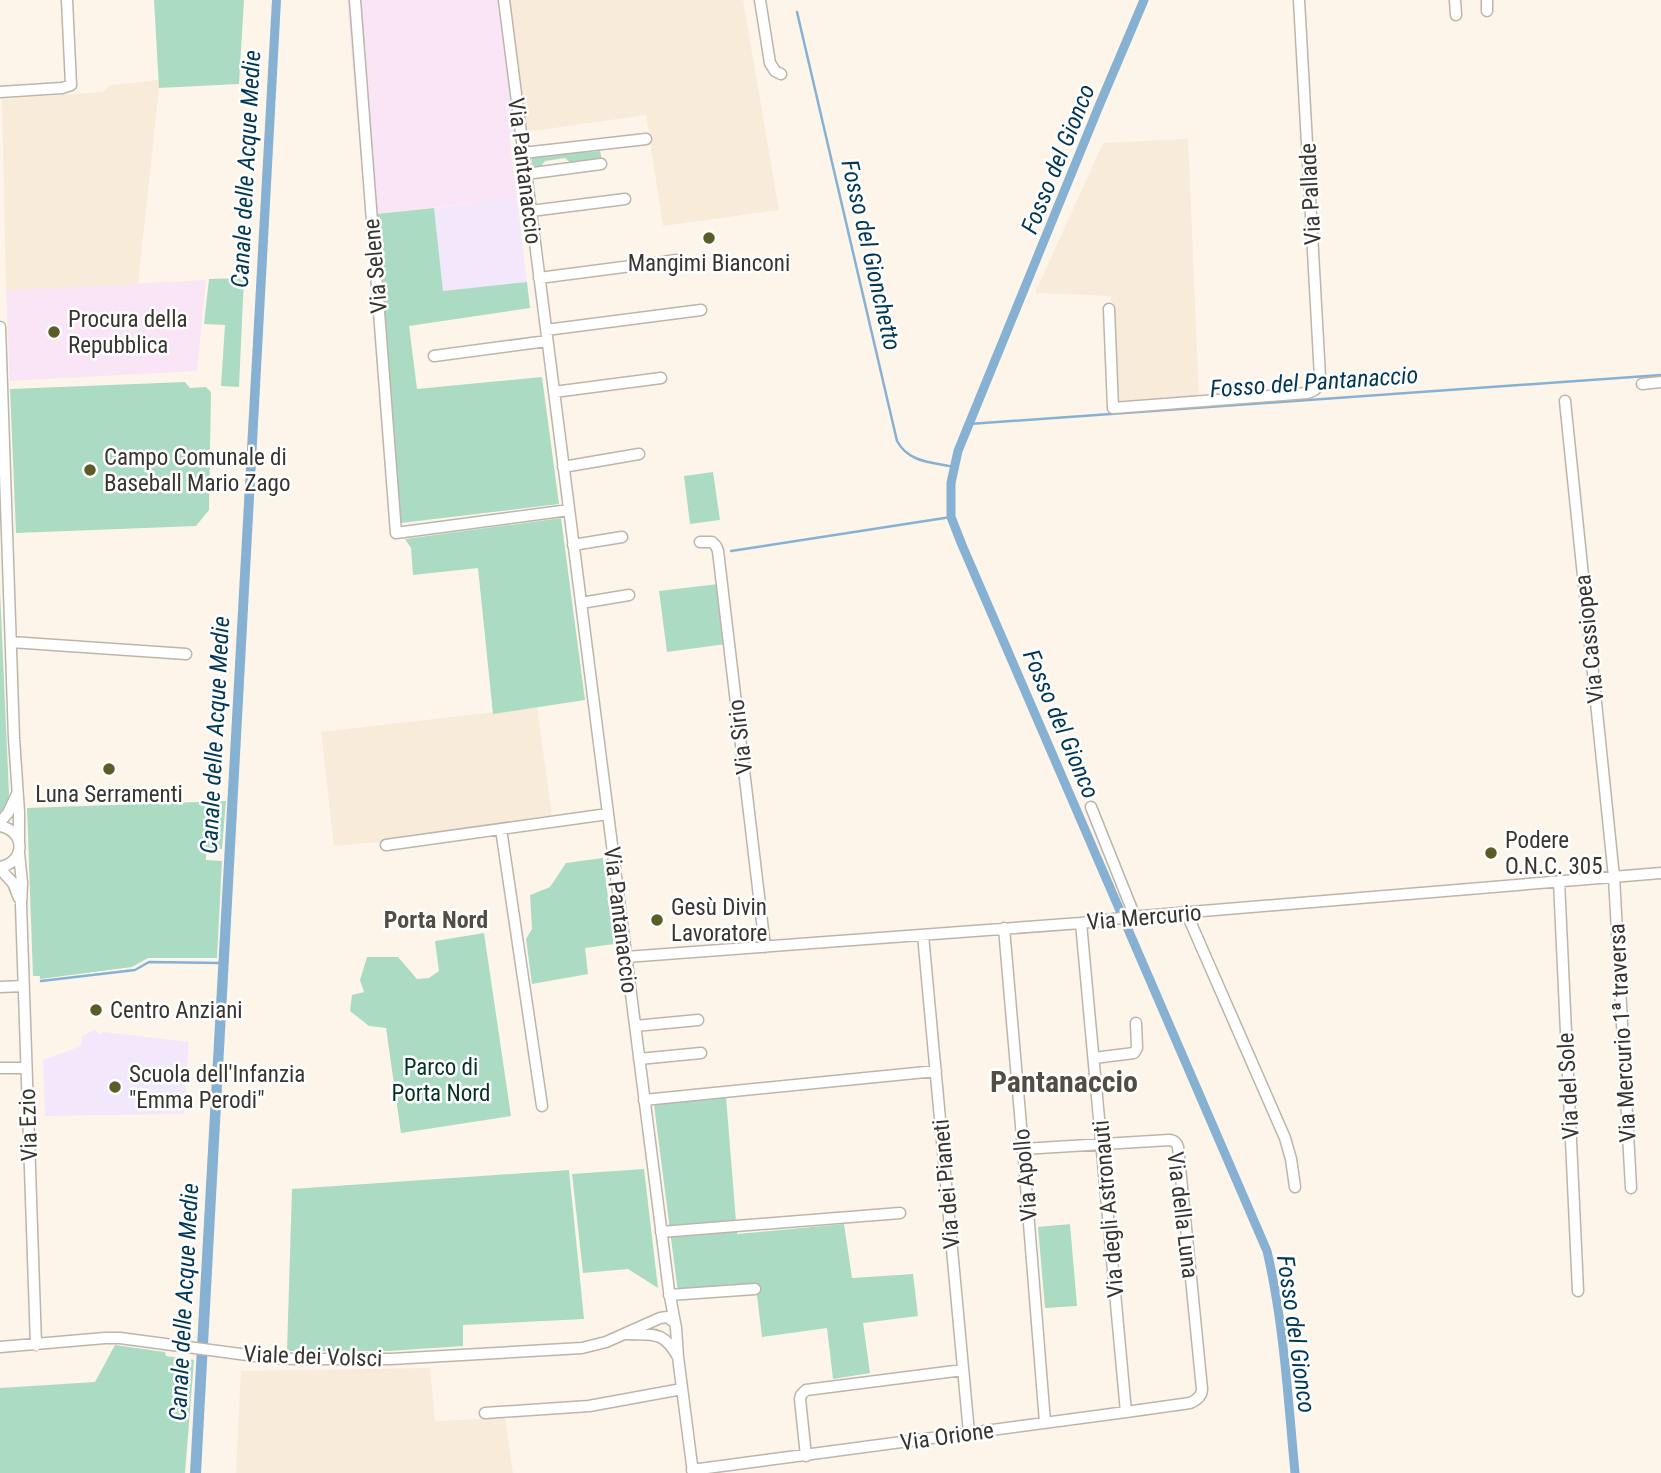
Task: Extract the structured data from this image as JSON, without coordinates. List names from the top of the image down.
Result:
{
  "streets": {
    "street": [
      "Via Pantanaccio",
      "Via Pallade",
      "Via Selene",
      "Via Cassiopea",
      "Via Sirio",
      "Via Mercurio",
      "Via Mercurio 1ª traversa",
      "Via del Sole",
      "Via Ezio",
      "Via Apollo",
      "Via dei Pianeti",
      "Via degli Astronauti",
      "Via della Luna",
      "Viale dei Volsci",
      "Via Orione"
    ]
  },
  "crossings": [
    ["Via Pantanaccio", "Via Selene"],
    ["Via Pantanaccio", "Via Mercurio"],
    ["Via Pantanaccio", "Viale dei Volsci"],
    ["Via Pantanaccio", "Via Orione"],
    ["Via Cassiopea", "Via Mercurio"],
    ["Via Cassiopea", "Via Mercurio 1ª traversa"],
    ["Via Sirio", "Via Mercurio"],
    ["Via Mercurio", "Via Mercurio 1ª traversa"],
    ["Via Mercurio", "Via del Sole"],
    ["Via Mercurio", "Via Apollo"],
    ["Via Mercurio", "Via dei Pianeti"],
    ["Via Mercurio", "Via degli Astronauti"],
    ["Via Ezio", "Viale dei Volsci"],
    ["Via Apollo", "Via della Luna"],
    ["Via Apollo", "Via Orione"],
    ["Via dei Pianeti", "Via Orione"],
    ["Via degli Astronauti", "Via della Luna"],
    ["Via degli Astronauti", "Via Orione"],
    ["Via della Luna", "Via Orione"]
  ],
  "districts": ["Porta Nord", "Pantanaccio"],
  "water": [
    "Fosso del Gionco",
    "Canale delle Acque Medie",
    "Fosso del Gionchetto",
    "Fosso del Pantanaccio"
  ],
  "parks": ["Parco di Porta Nord"],
  "places": [
    "Mangimi Bianconi",
    "Procura della Repubblica",
    "Campo Comunale di Baseball Mario Zago",
    "Luna Serramenti",
    "Podere O.N.C. 305",
    "Gesù Divin Lavoratore",
    "Centro Anziani",
    "Scuola dell'Infanzia \"Emma Perodi\""
  ]
}
